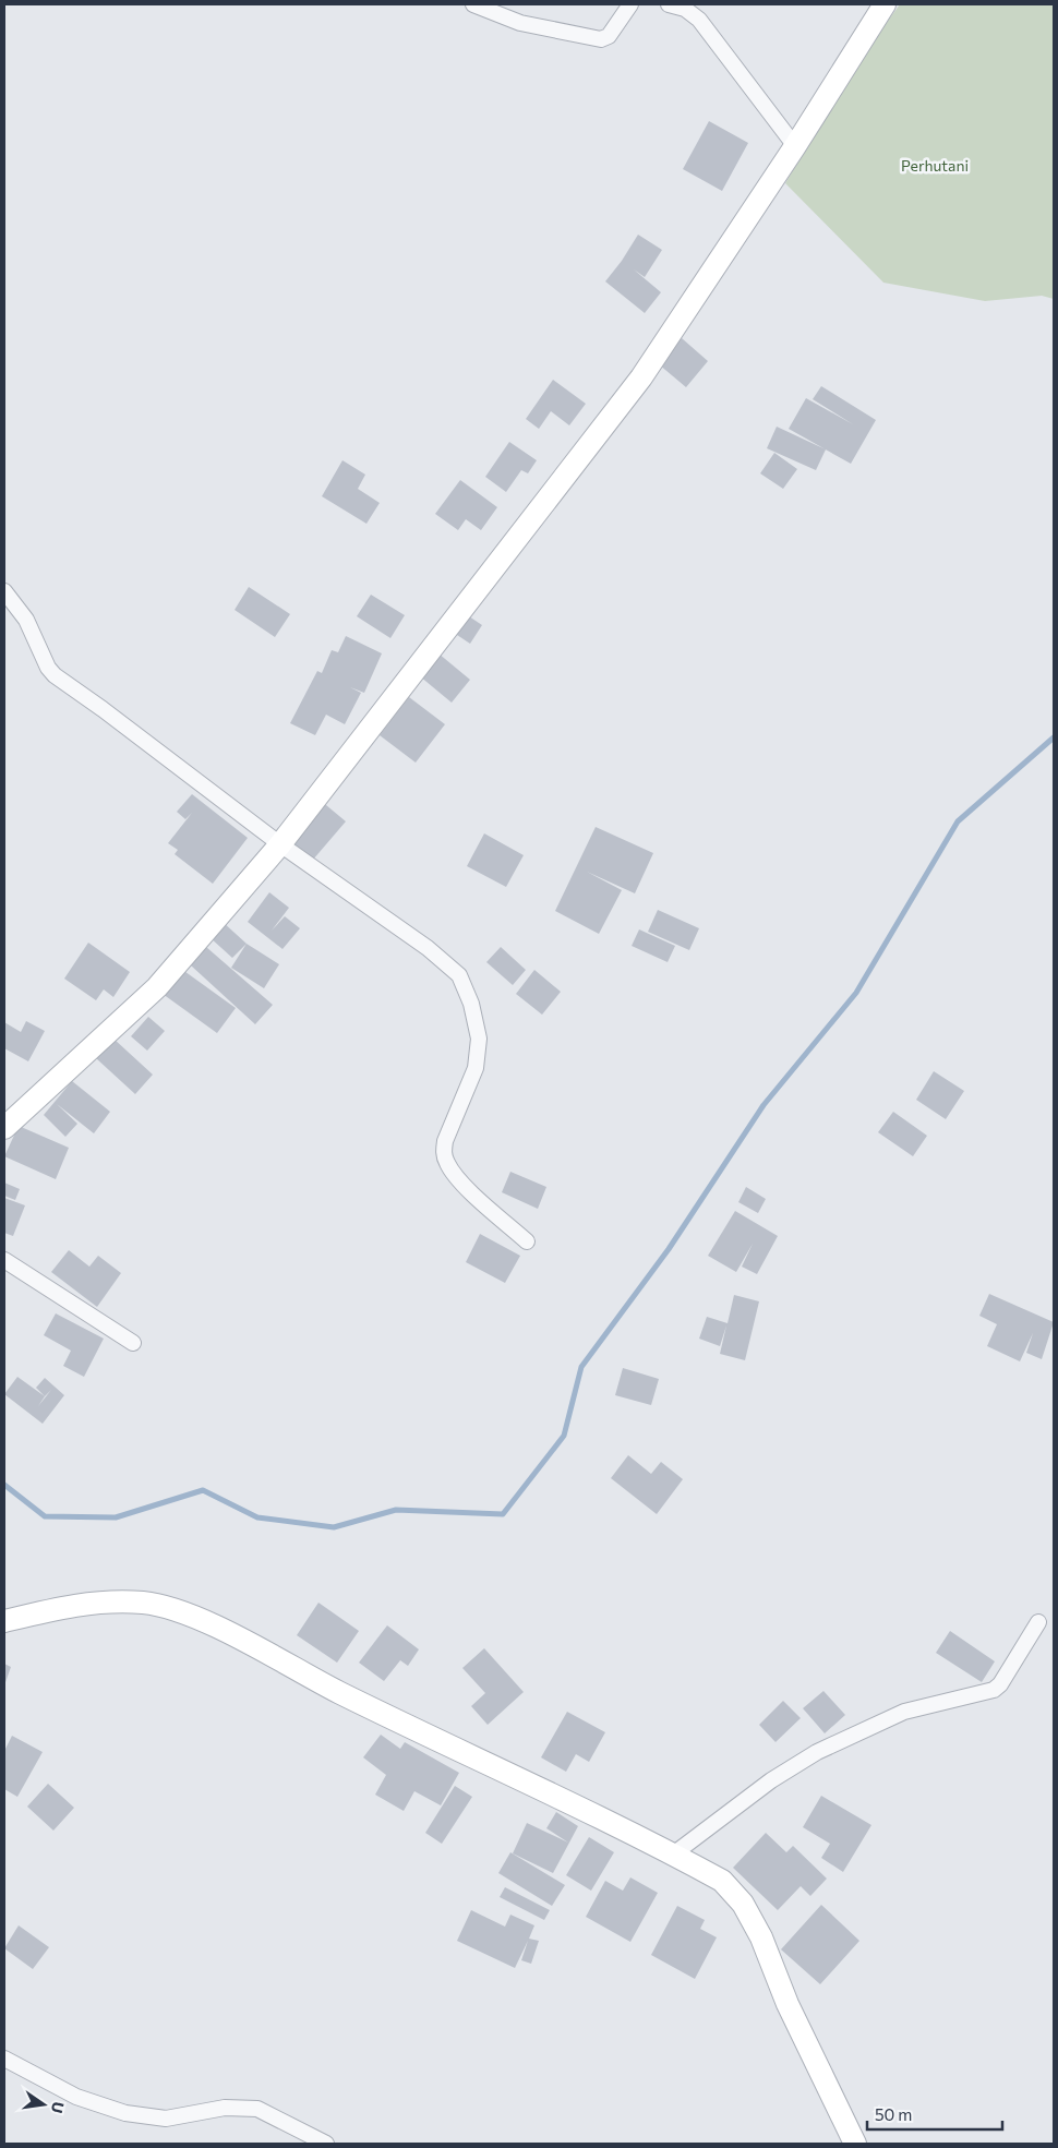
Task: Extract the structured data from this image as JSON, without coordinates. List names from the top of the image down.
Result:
{
  "parks": ["Perhutani"],
  "scale_bar": "50 m",
  "north": "right"
}
